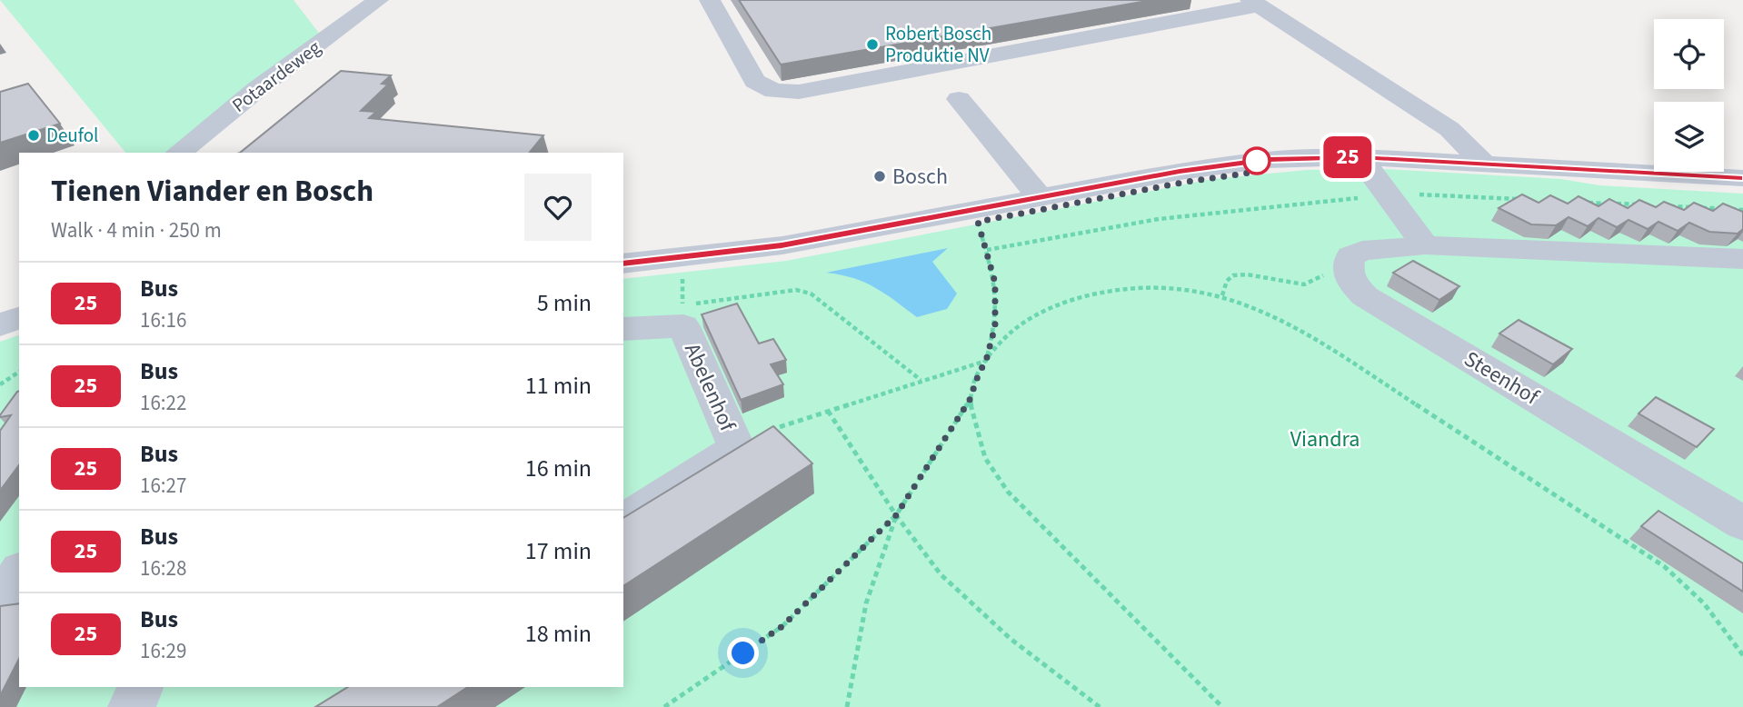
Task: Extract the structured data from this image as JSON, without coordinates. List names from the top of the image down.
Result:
{
  "streets": {
    "street": ["Potaardeweg", "Steenhof", "Abelenhof"]
  },
  "parks": ["Viandra"],
  "places": ["Robert Bosch Produktie NV", "Deufol", "Bosch"],
  "lines": ["bus line 25"],
  "page": {
    "on_map": "25",
    "heading": ["Tienen Viander en Bosch", "Walk · 4 min · 250 m"],
    "list": [
      {
        "mark": "25",
        "name": "Bus",
        "note": "16:16",
        "value": "5 min"
      },
      {
        "mark": "25",
        "name": "Bus",
        "note": "16:22",
        "value": "11 min"
      },
      {
        "mark": "25",
        "name": "Bus",
        "note": "16:27",
        "value": "16 min"
      },
      {
        "mark": "25",
        "name": "Bus",
        "note": "16:28",
        "value": "17 min"
      },
      {
        "mark": "25",
        "name": "Bus",
        "note": "16:29",
        "value": "18 min"
      }
    ]
  }
}
